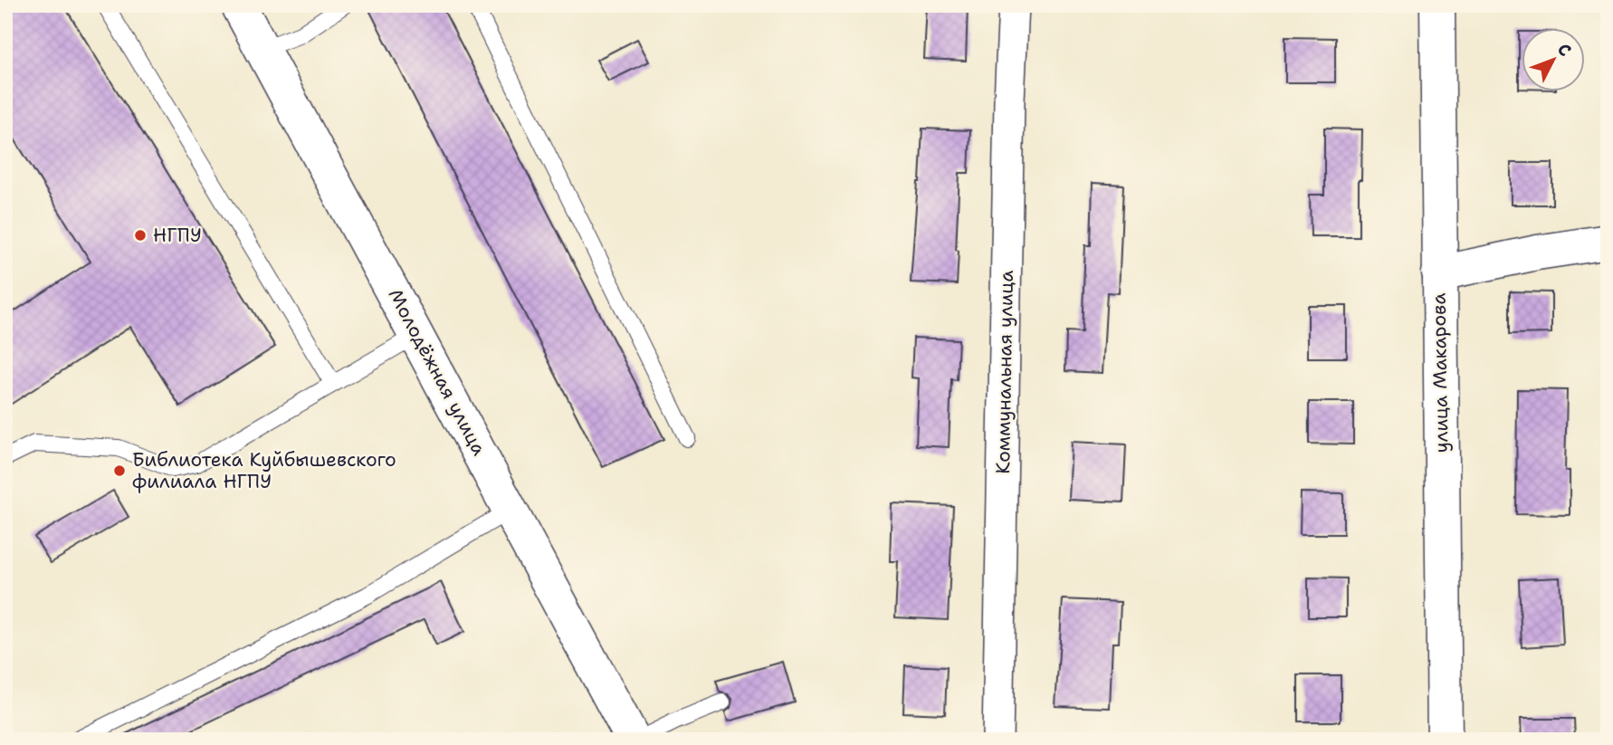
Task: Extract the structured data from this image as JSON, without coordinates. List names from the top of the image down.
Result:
{
  "streets": {
    "street": ["Молодёжная улица", "Коммунальная улица", "улица Макарова"]
  },
  "places": ["НГПУ", "Библиотека Куйбышевского филиала НГПУ"],
  "north": "top right"
}
